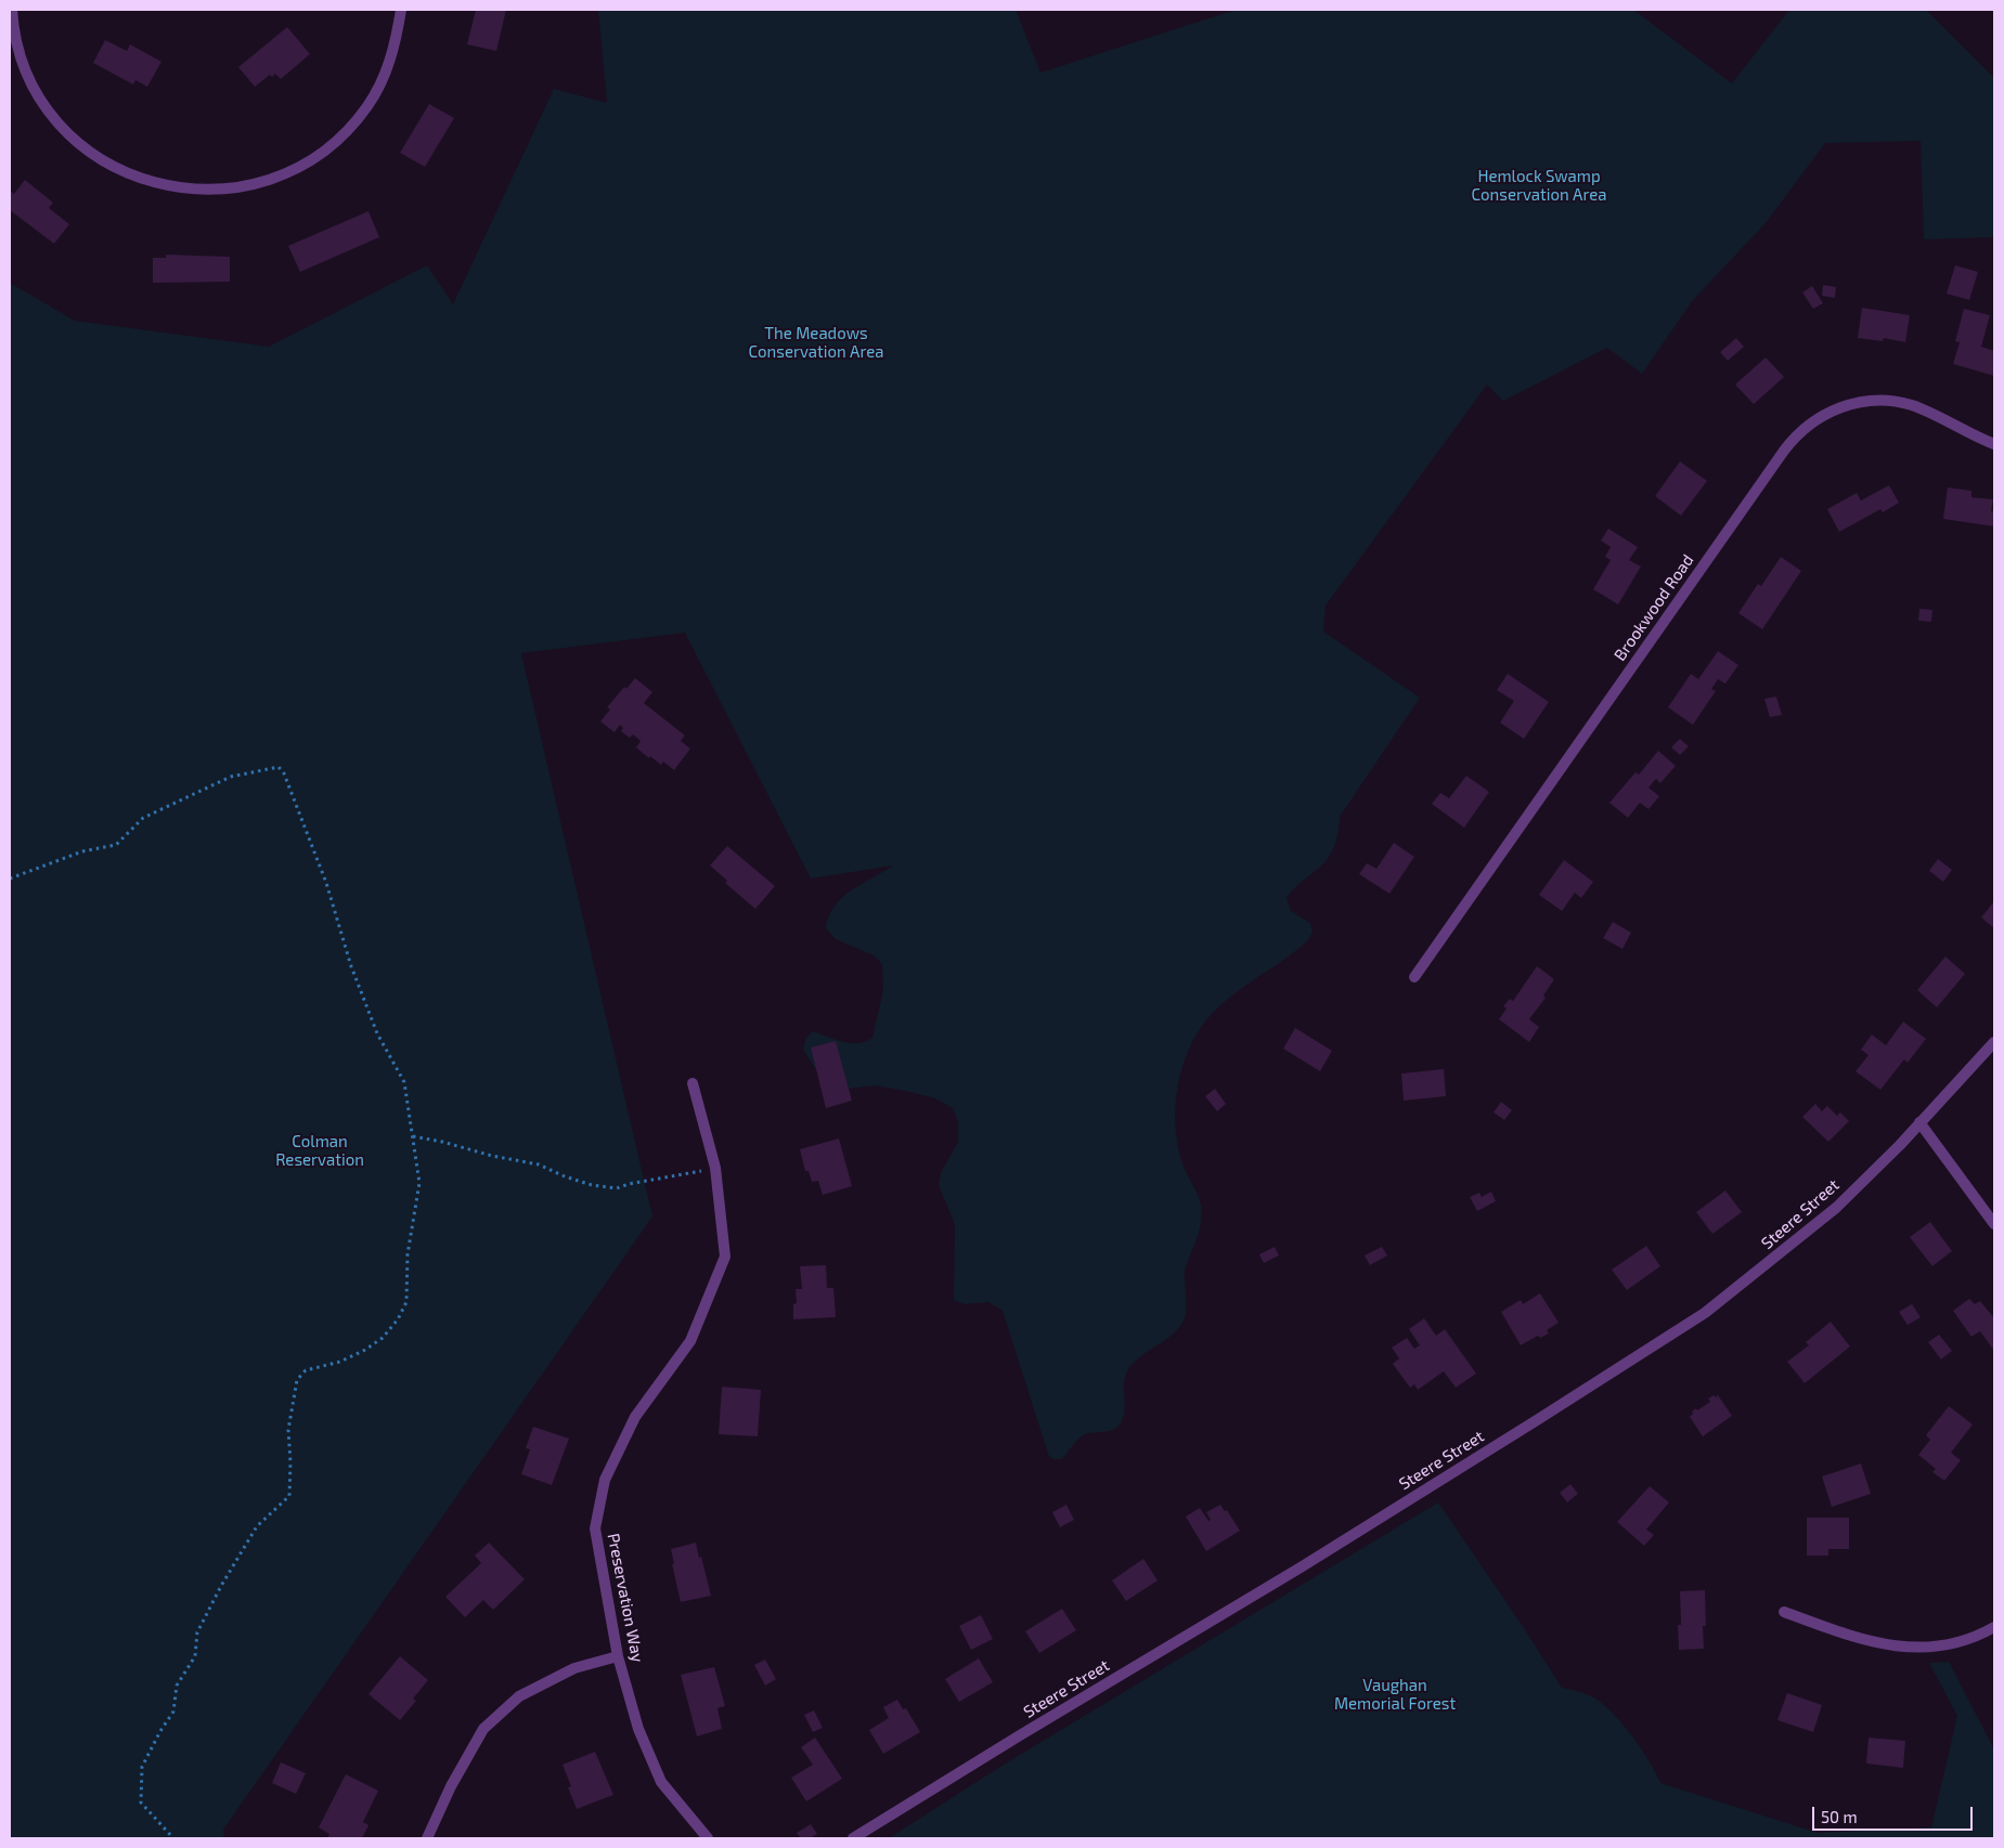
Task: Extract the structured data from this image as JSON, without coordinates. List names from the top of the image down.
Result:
{
  "streets": {
    "street": ["Brookwood Road", "Steere Street", "Preservation Way"]
  },
  "parks": [
    "Hemlock Swamp Conservation Area",
    "The Meadows Conservation Area",
    "Colman Reservation",
    "Vaughan Memorial Forest"
  ],
  "scale_bar": "50 m"
}
